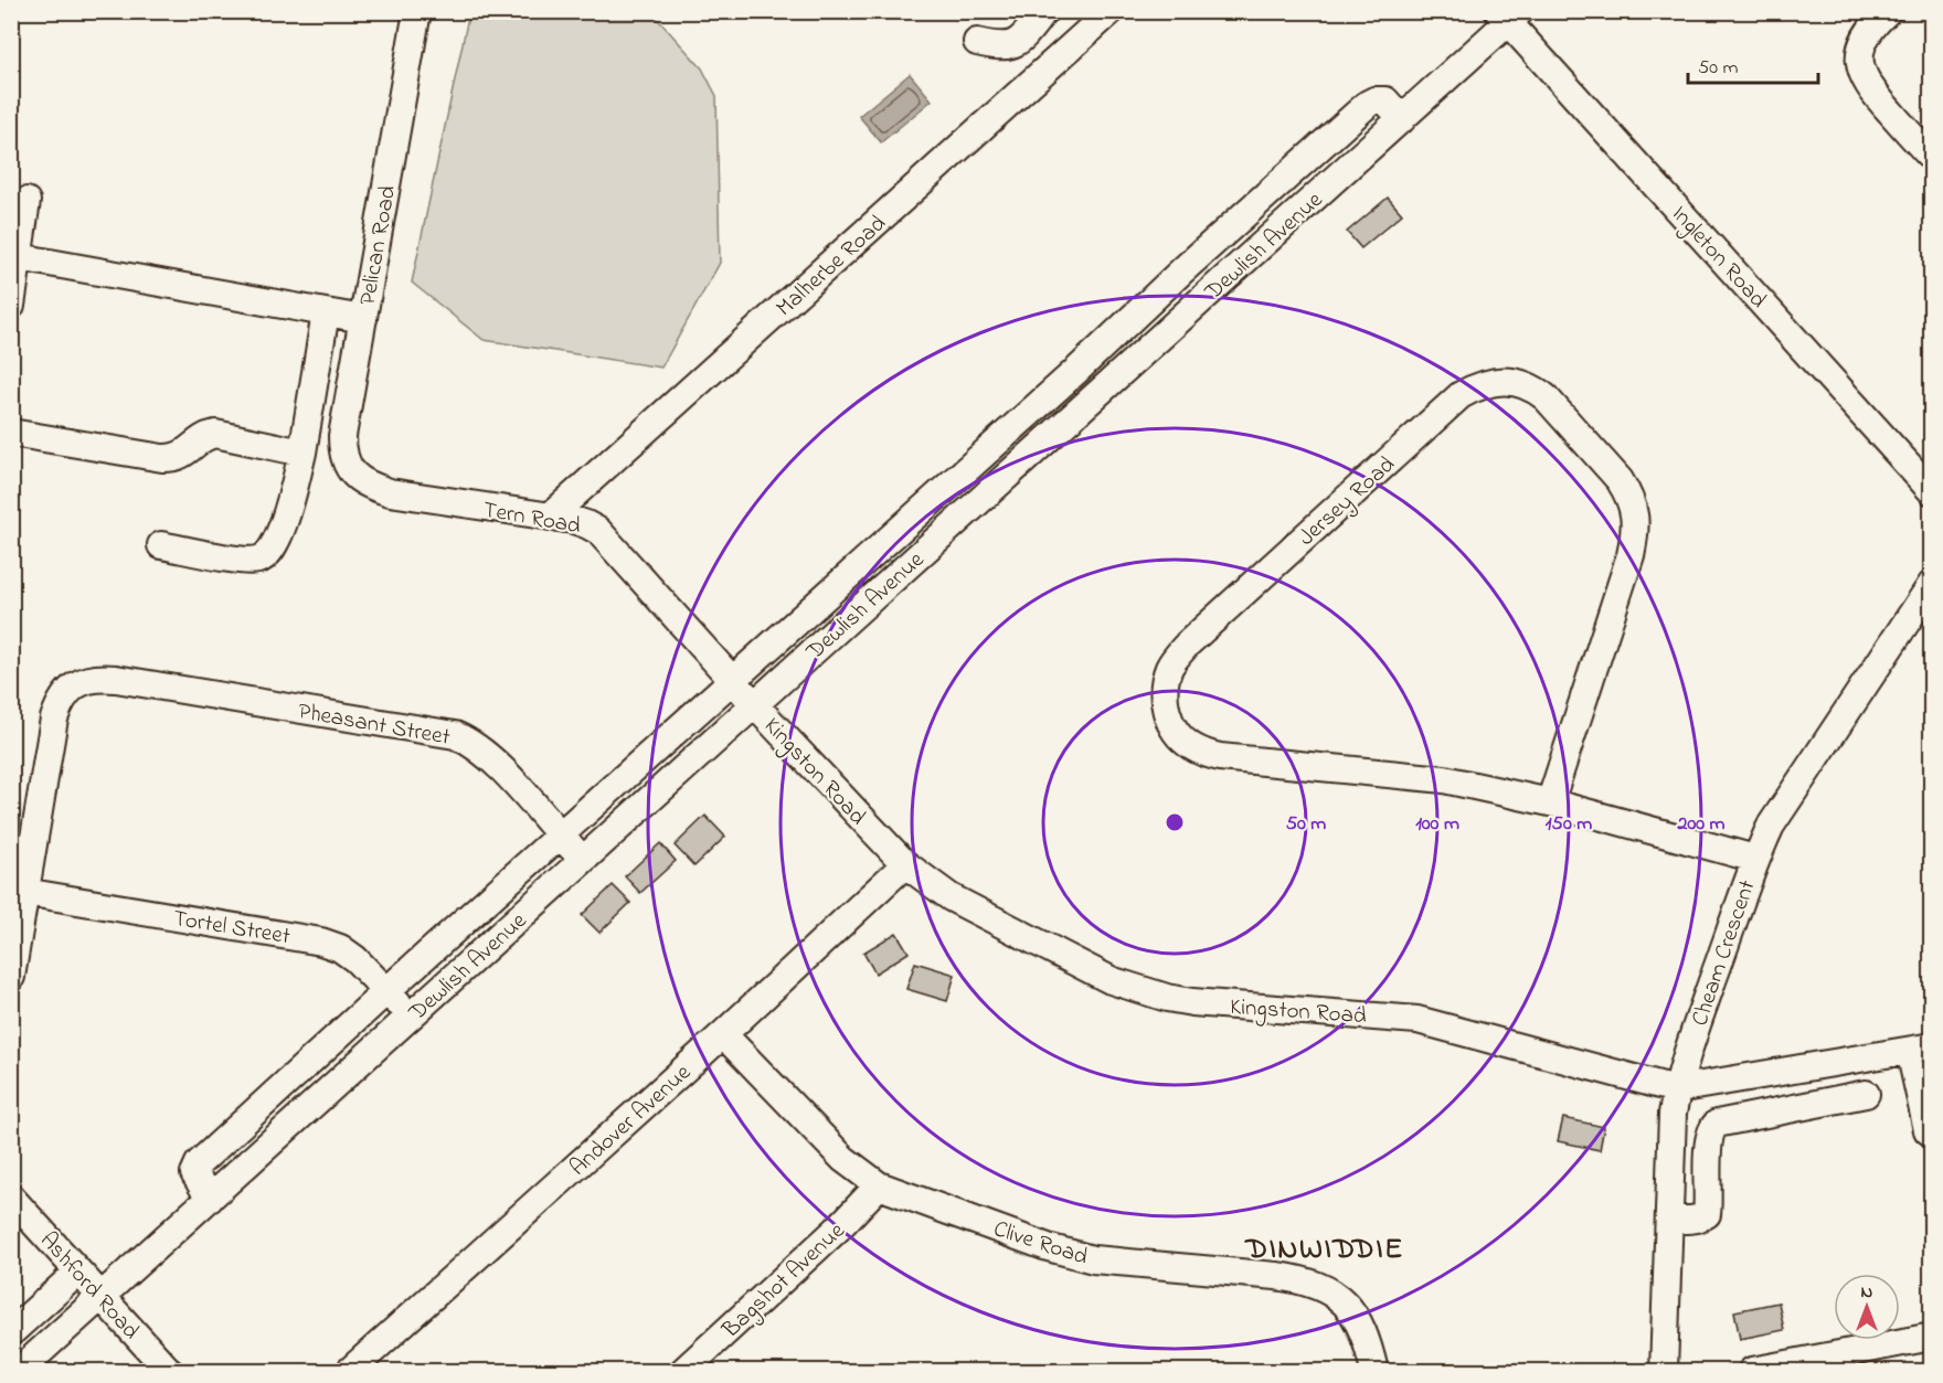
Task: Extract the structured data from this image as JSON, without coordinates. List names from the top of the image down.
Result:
{
  "streets": {
    "street": [
      "Pelican Road",
      "Dewlish Avenue",
      "Ingleton Road",
      "Malherbe Road",
      "Jersey Road",
      "Tern Road",
      "Pheasant Street",
      "Kingston Road",
      "Tortel Street",
      "Cheam Crescent",
      "Andover Avenue",
      "Clive Road",
      "Bagshot Avenue",
      "Ashford Road"
    ]
  },
  "crossings": [
    ["Pelican Road", "Tern Road"],
    ["Dewlish Avenue", "Ingleton Road"],
    ["Dewlish Avenue", "Tern Road"],
    ["Dewlish Avenue", "Pheasant Street"],
    ["Dewlish Avenue", "Kingston Road"],
    ["Dewlish Avenue", "Tortel Street"],
    ["Dewlish Avenue", "Ashford Road"],
    ["Malherbe Road", "Tern Road"],
    ["Jersey Road", "Cheam Crescent"],
    ["Tern Road", "Kingston Road"],
    ["Pheasant Street", "Tortel Street"],
    ["Kingston Road", "Cheam Crescent"],
    ["Kingston Road", "Andover Avenue"],
    ["Andover Avenue", "Clive Road"],
    ["Clive Road", "Bagshot Avenue"]
  ],
  "districts": ["DINWIDDIE"],
  "scale_bar": "50 m",
  "north": "top",
  "rings": [
    "50 m",
    "100 m",
    "150 m",
    "200 m"
  ]
}
